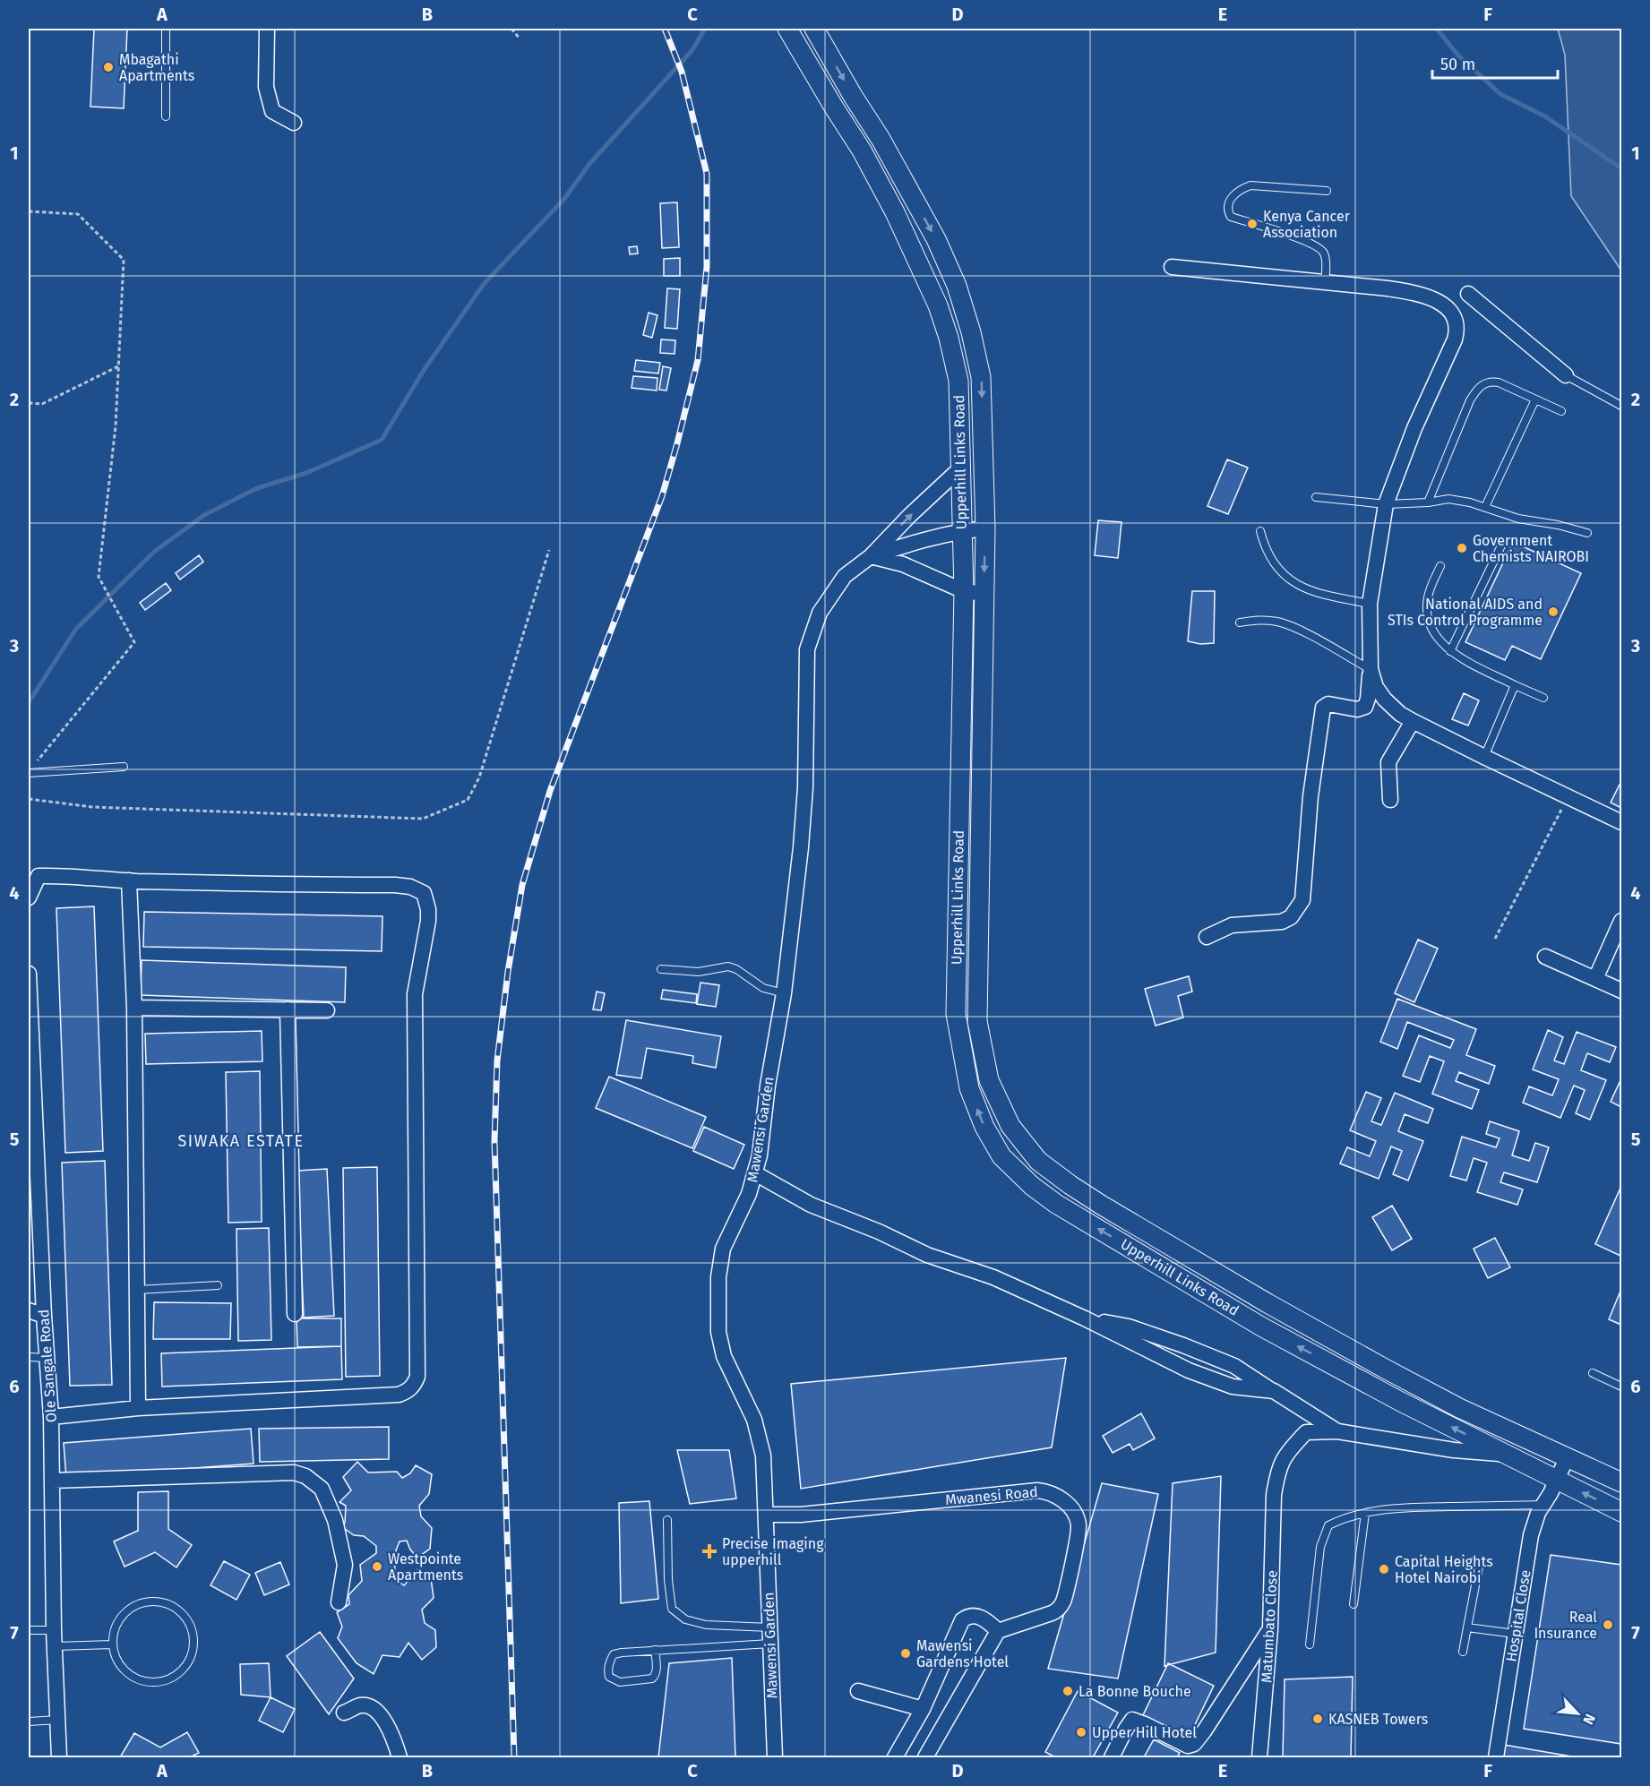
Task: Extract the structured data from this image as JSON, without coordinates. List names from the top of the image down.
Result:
{
  "streets": {
    "street": [
      "Upperhill Links Road",
      "Mawensi Garden",
      "Ole Sangale Road",
      "Mwanesi Road",
      "Hospital Close",
      "Matumbato Close"
    ]
  },
  "crossings": [
    ["Upperhill Links Road", "Hospital Close"],
    ["Mawensi Garden", "Mwanesi Road"]
  ],
  "districts": ["SIWAKA ESTATE"],
  "places": {
    "other": [
      "Mbagathi Apartments",
      "Kenya Cancer Association",
      "Government Chemists NAIROBI",
      "National AIDS and STIs Control Programme",
      "Westpointe Apartments",
      "Capital Heights Hotel Nairobi",
      "Real Insurance",
      "Mawensi Gardens Hotel",
      "La Bonne Bouche",
      "KASNEB Towers",
      "Upper Hill Hotel"
    ],
    "health": ["Precise Imaging upperhill"]
  },
  "scale_bar": "50 m",
  "north": "bottom right",
  "grid": {
    "columns": [
      "A",
      "B",
      "C",
      "D",
      "E",
      "F"
    ],
    "rows": [
      "1",
      "2",
      "3",
      "4",
      "5",
      "6",
      "7"
    ]
  }
}
